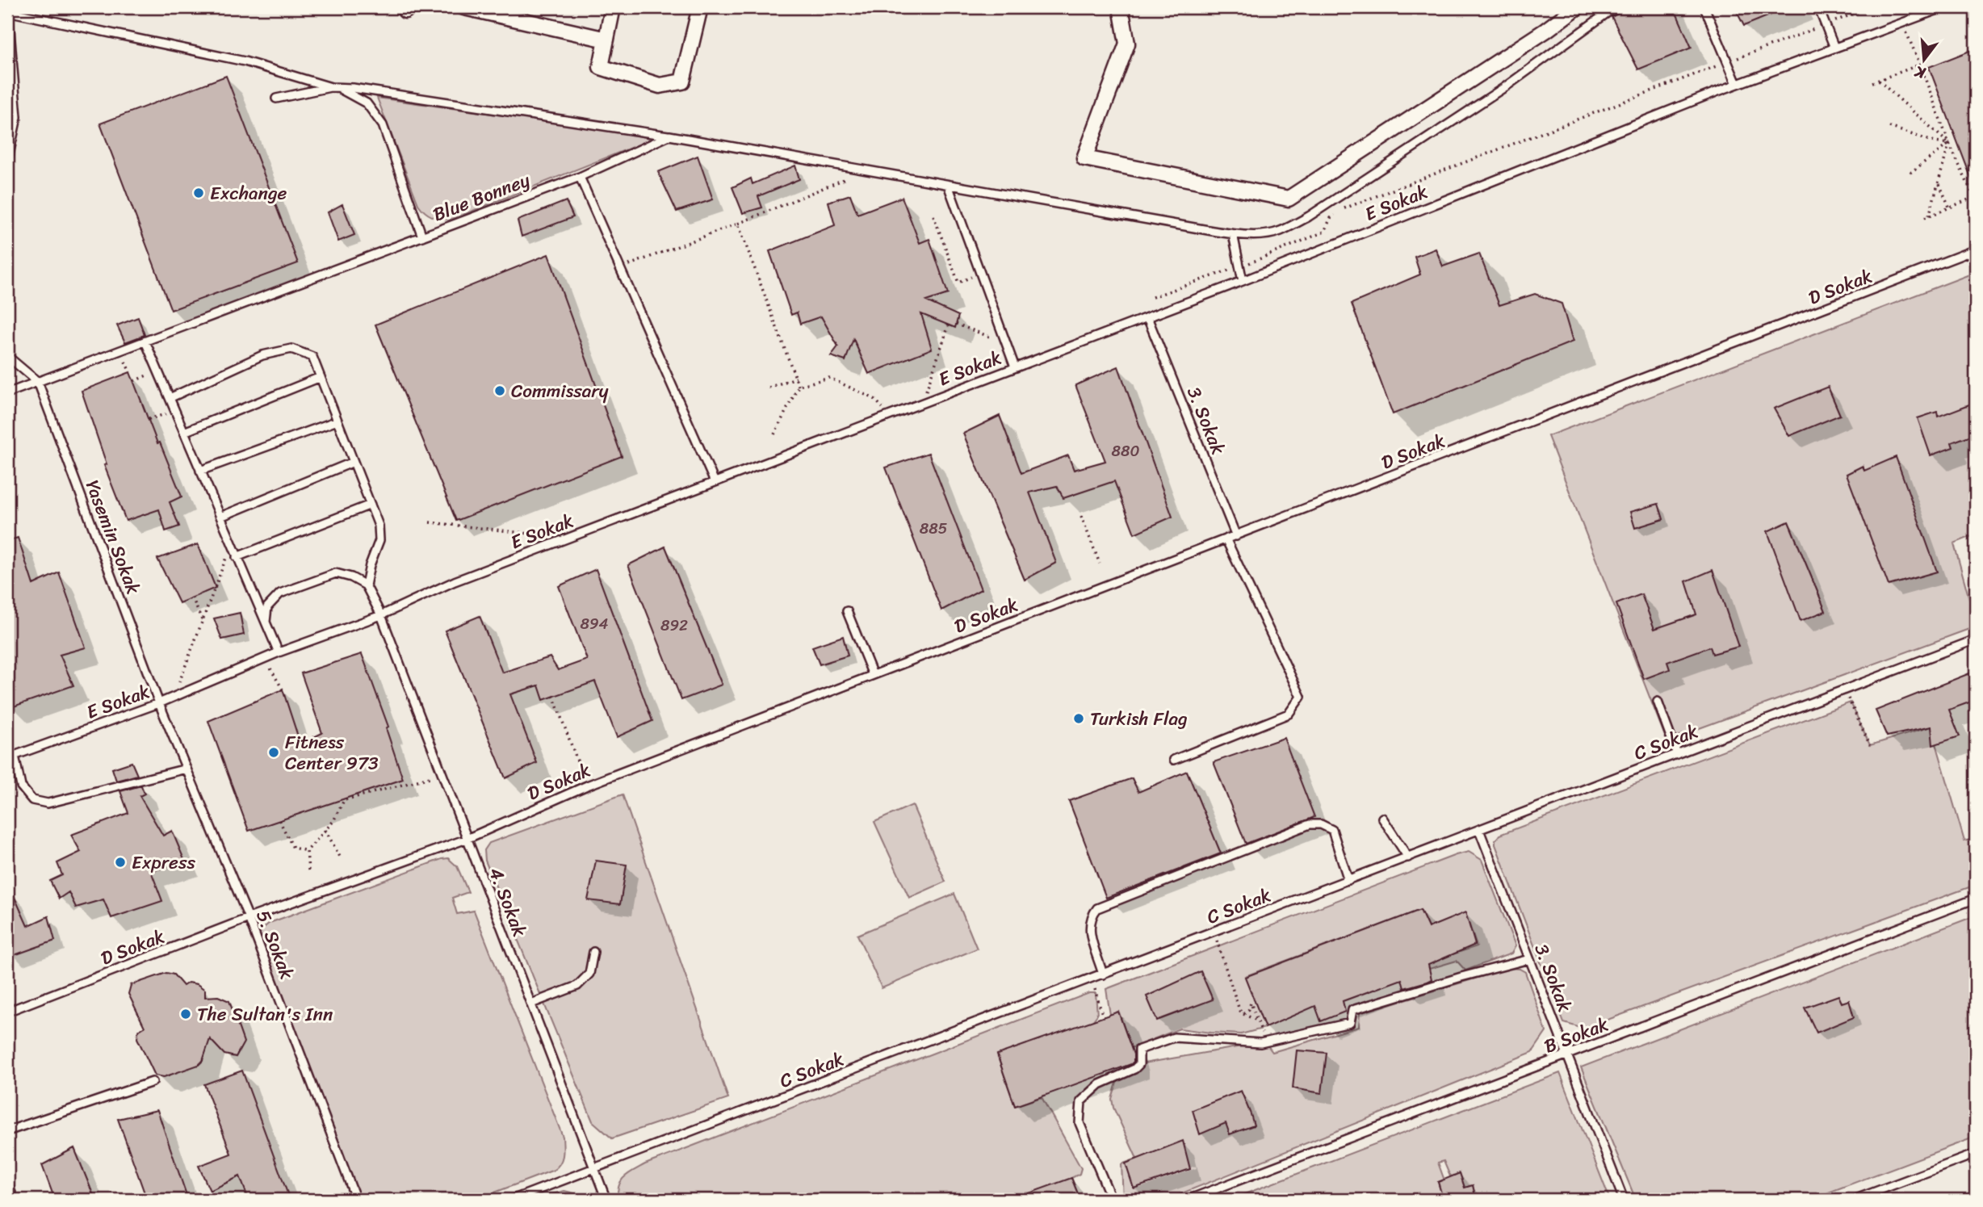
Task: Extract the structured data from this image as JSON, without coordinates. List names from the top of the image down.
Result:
{
  "streets": {
    "lane": [
      "Blue Bonney",
      "E Sokak",
      "D Sokak",
      "3. Sokak",
      "Yasemin Sokak",
      "C Sokak",
      "4. Sokak",
      "5. Sokak",
      "B Sokak"
    ]
  },
  "crossings": [
    ["Blue Bonney", "Yasemin Sokak"],
    ["E Sokak", "3. Sokak"],
    ["E Sokak", "Yasemin Sokak"],
    ["E Sokak", "4. Sokak"],
    ["E Sokak", "5. Sokak"],
    ["D Sokak", "3. Sokak"],
    ["D Sokak", "4. Sokak"],
    ["D Sokak", "5. Sokak"],
    ["3. Sokak", "C Sokak"],
    ["3. Sokak", "B Sokak"],
    ["Yasemin Sokak", "5. Sokak"],
    ["C Sokak", "4. Sokak"]
  ],
  "places": [
    "Exchange",
    "Commissary",
    "Turkish Flag",
    "Fitness Center 973",
    "Express",
    "The Sultan's Inn"
  ],
  "house_numbers": [
    "880",
    "885",
    "894",
    "892"
  ],
  "north": "bottom"
}
